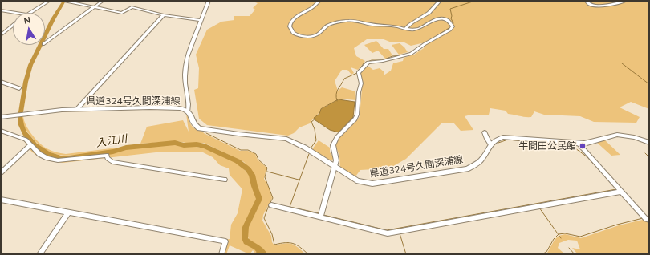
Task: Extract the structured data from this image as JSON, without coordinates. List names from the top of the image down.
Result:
{
  "streets": {
    "main road": ["県道324号久間深浦線"]
  },
  "water": ["入江川"],
  "places": ["牛間田公民館"],
  "north": "top"
}
